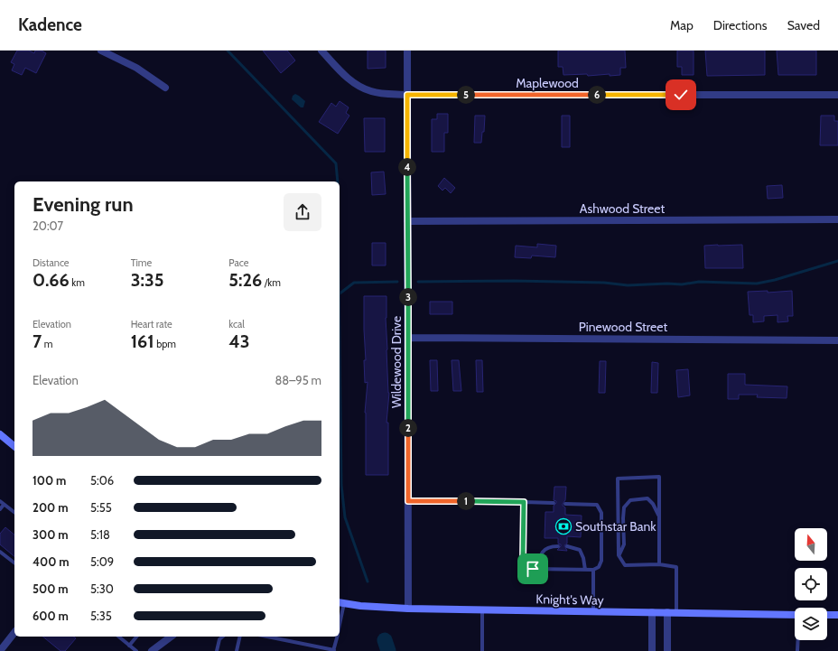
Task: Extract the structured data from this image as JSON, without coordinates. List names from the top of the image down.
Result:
{
  "streets": {
    "main road": ["Knight's Way"],
    "street": [
      "Maplewood",
      "Ashwood Street",
      "Pinewood Street",
      "Wildewood Drive"
    ]
  },
  "crossings": [
    ["Maplewood", "Wildewood Drive"],
    ["Ashwood Street", "Wildewood Drive"],
    ["Pinewood Street", "Wildewood Drive"],
    ["Wildewood Drive", "Knight's Way"]
  ],
  "places": {
    "bank": ["Southstar Bank"]
  },
  "north": "top",
  "page": {
    "header": "Kadence",
    "nav": ["Map", "Directions", "Saved"],
    "pins": [
      "5",
      "6",
      "4",
      "3",
      "2",
      "1"
    ],
    "heading": ["Evening run", "20:07"],
    "stats": [
      ["Distance", "0.66 km"],
      ["Time", "3:35"],
      ["Pace", "5:26 /km"],
      ["Elevation", "7 m"],
      ["Heart rate", "161 bpm"],
      ["kcal", "43"]
    ],
    "chart": ["Elevation", "88–95 m"],
    "list": [
      {
        "name": "100 m",
        "note": "5:06"
      },
      {
        "name": "200 m",
        "note": "5:55"
      },
      {
        "name": "300 m",
        "note": "5:18"
      },
      {
        "name": "400 m",
        "note": "5:09"
      },
      {
        "name": "500 m",
        "note": "5:30"
      },
      {
        "name": "600 m",
        "note": "5:35"
      }
    ]
  }
}
